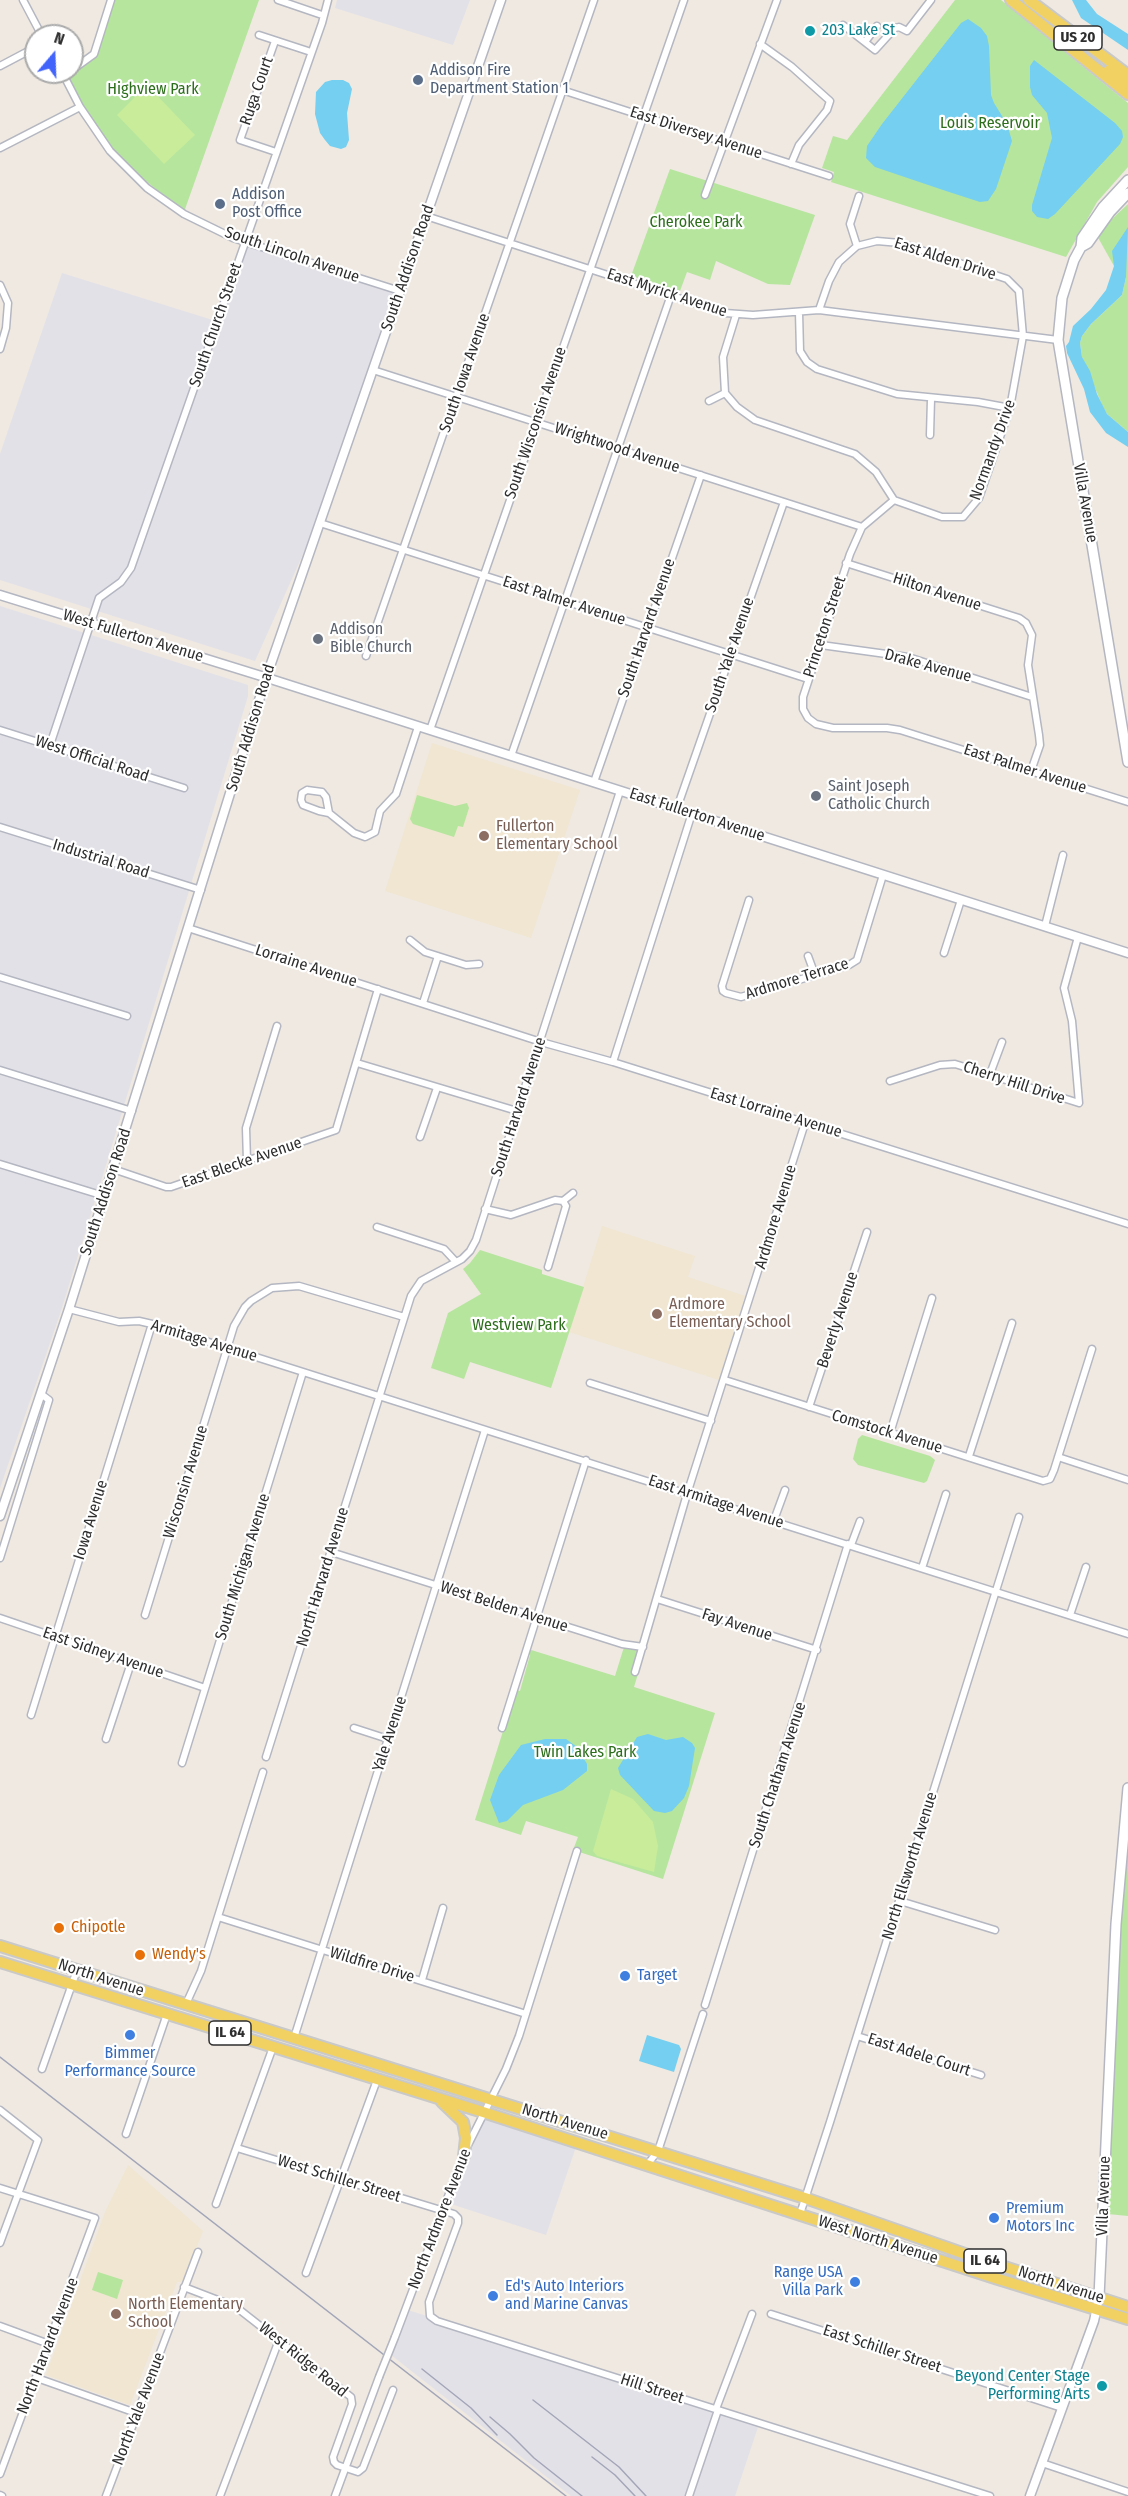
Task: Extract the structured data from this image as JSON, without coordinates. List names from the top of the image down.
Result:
{
  "streets": {
    "main road": [
      "US 20",
      "Villa Avenue",
      "North Avenue",
      "IL 64",
      "West North Avenue"
    ],
    "street": [
      "Ruga Court",
      "East Diversey Avenue",
      "South Lincoln Avenue",
      "East Alden Drive",
      "South Addison Road",
      "East Myrick Avenue",
      "South Church Street",
      "South Iowa Avenue",
      "South Wisconsin Avenue",
      "Wrightwood Avenue",
      "Normandy Drive",
      "Hilton Avenue",
      "East Palmer Avenue",
      "Princeton Street",
      "South Harvard Avenue",
      "West Fullerton Avenue",
      "South Yale Avenue",
      "Drake Avenue",
      "West Official Road",
      "East Fullerton Avenue",
      "Industrial Road",
      "Lorraine Avenue",
      "Ardmore Terrace",
      "Cherry Hill Drive",
      "East Lorraine Avenue",
      "East Blecke Avenue",
      "Ardmore Avenue",
      "Beverly Avenue",
      "Armitage Avenue",
      "Comstock Avenue",
      "Wisconsin Avenue",
      "East Armitage Avenue",
      "Iowa Avenue",
      "South Michigan Avenue",
      "North Harvard Avenue",
      "West Belden Avenue",
      "Fay Avenue",
      "East Sidney Avenue",
      "Yale Avenue",
      "South Chatham Avenue",
      "North Ellsworth Avenue",
      "Wildfire Drive",
      "East Adele Court",
      "West Schiller Street",
      "North Ardmore Avenue",
      "East Schiller Street",
      "West Ridge Road",
      "Hill Street",
      "North Yale Avenue"
    ]
  },
  "crossings": [
    ["Ruga Court", "South Church Street"],
    ["East Diversey Avenue", "South Iowa Avenue"],
    ["East Diversey Avenue", "South Wisconsin Avenue"],
    ["South Lincoln Avenue", "South Addison Road"],
    ["South Lincoln Avenue", "South Church Street"],
    ["East Alden Drive", "East Myrick Avenue"],
    ["East Alden Drive", "Normandy Drive"],
    ["South Addison Road", "East Myrick Avenue"],
    ["South Addison Road", "Wrightwood Avenue"],
    ["South Addison Road", "East Palmer Avenue"],
    ["South Addison Road", "West Fullerton Avenue"],
    ["South Addison Road", "East Fullerton Avenue"],
    ["South Addison Road", "Industrial Road"],
    ["South Addison Road", "Lorraine Avenue"],
    ["South Addison Road", "East Blecke Avenue"],
    ["South Addison Road", "Armitage Avenue"],
    ["East Myrick Avenue", "South Iowa Avenue"],
    ["East Myrick Avenue", "South Wisconsin Avenue"],
    ["East Myrick Avenue", "Normandy Drive"],
    ["East Myrick Avenue", "Villa Avenue"],
    ["South Church Street", "West Fullerton Avenue"],
    ["South Church Street", "West Official Road"],
    ["South Iowa Avenue", "Wrightwood Avenue"],
    ["South Iowa Avenue", "East Palmer Avenue"],
    ["South Wisconsin Avenue", "Wrightwood Avenue"],
    ["South Wisconsin Avenue", "East Palmer Avenue"],
    ["South Wisconsin Avenue", "East Fullerton Avenue"],
    ["Wrightwood Avenue", "Princeton Street"],
    ["Wrightwood Avenue", "South Harvard Avenue"],
    ["Wrightwood Avenue", "South Yale Avenue"],
    ["Villa Avenue", "North Avenue"],
    ["Hilton Avenue", "Princeton Street"],
    ["Hilton Avenue", "Drake Avenue"],
    ["East Palmer Avenue", "Princeton Street"],
    ["East Palmer Avenue", "South Harvard Avenue"],
    ["East Palmer Avenue", "South Yale Avenue"],
    ["Princeton Street", "Drake Avenue"],
    ["South Harvard Avenue", "East Fullerton Avenue"],
    ["South Harvard Avenue", "East Lorraine Avenue"],
    ["South Harvard Avenue", "Wisconsin Avenue"],
    ["South Harvard Avenue", "East Armitage Avenue"],
    ["South Harvard Avenue", "North Harvard Avenue"],
    ["West Fullerton Avenue", "East Fullerton Avenue"],
    ["South Yale Avenue", "East Fullerton Avenue"],
    ["East Fullerton Avenue", "Ardmore Terrace"],
    ["East Fullerton Avenue", "Cherry Hill Drive"],
    ["Lorraine Avenue", "East Lorraine Avenue"],
    ["East Lorraine Avenue", "Ardmore Avenue"],
    ["Ardmore Avenue", "Comstock Avenue"],
    ["Ardmore Avenue", "East Armitage Avenue"],
    ["Beverly Avenue", "Comstock Avenue"],
    ["Armitage Avenue", "Wisconsin Avenue"],
    ["Armitage Avenue", "East Armitage Avenue"],
    ["Armitage Avenue", "Iowa Avenue"],
    ["Armitage Avenue", "South Michigan Avenue"],
    ["East Armitage Avenue", "South Michigan Avenue"],
    ["East Armitage Avenue", "North Harvard Avenue"],
    ["East Armitage Avenue", "Yale Avenue"],
    ["East Armitage Avenue", "South Chatham Avenue"],
    ["East Armitage Avenue", "North Ellsworth Avenue"],
    ["Iowa Avenue", "East Sidney Avenue"],
    ["South Michigan Avenue", "East Sidney Avenue"],
    ["North Harvard Avenue", "West Belden Avenue"],
    ["West Belden Avenue", "Yale Avenue"],
    ["Fay Avenue", "South Chatham Avenue"],
    ["Yale Avenue", "Wildfire Drive"],
    ["Yale Avenue", "North Avenue"],
    ["North Ellsworth Avenue", "North Avenue"],
    ["North Ellsworth Avenue", "East Adele Court"],
    ["North Ellsworth Avenue", "West North Avenue"],
    ["Wildfire Drive", "North Ardmore Avenue"],
    ["North Avenue", "North Ardmore Avenue"],
    ["North Avenue", "West North Avenue"],
    ["West Schiller Street", "North Ardmore Avenue"],
    ["West Schiller Street", "Hill Street"],
    ["North Ardmore Avenue", "West Ridge Road"],
    ["North Ardmore Avenue", "Hill Street"],
    ["West Ridge Road", "North Yale Avenue"]
  ],
  "parks": [
    "Highview Park",
    "Louis Reservoir",
    "Cherokee Park",
    "Westview Park",
    "Twin Lakes Park"
  ],
  "places": [
    "203 Lake St",
    "Addison Fire Department Station 1",
    "Addison Post Office",
    "Addison Bible Church",
    "Saint Joseph Catholic Church",
    "Fullerton Elementary School",
    "Ardmore Elementary School",
    "Chipotle",
    "Wendy's",
    "Target",
    "Bimmer Performance Source",
    "Premium Motors Inc",
    "Range USA Villa Park",
    "Ed's Auto Interiors and Marine Canvas",
    "North Elementary School",
    "Beyond Center Stage Performing Arts"
  ],
  "north": "top"
}
